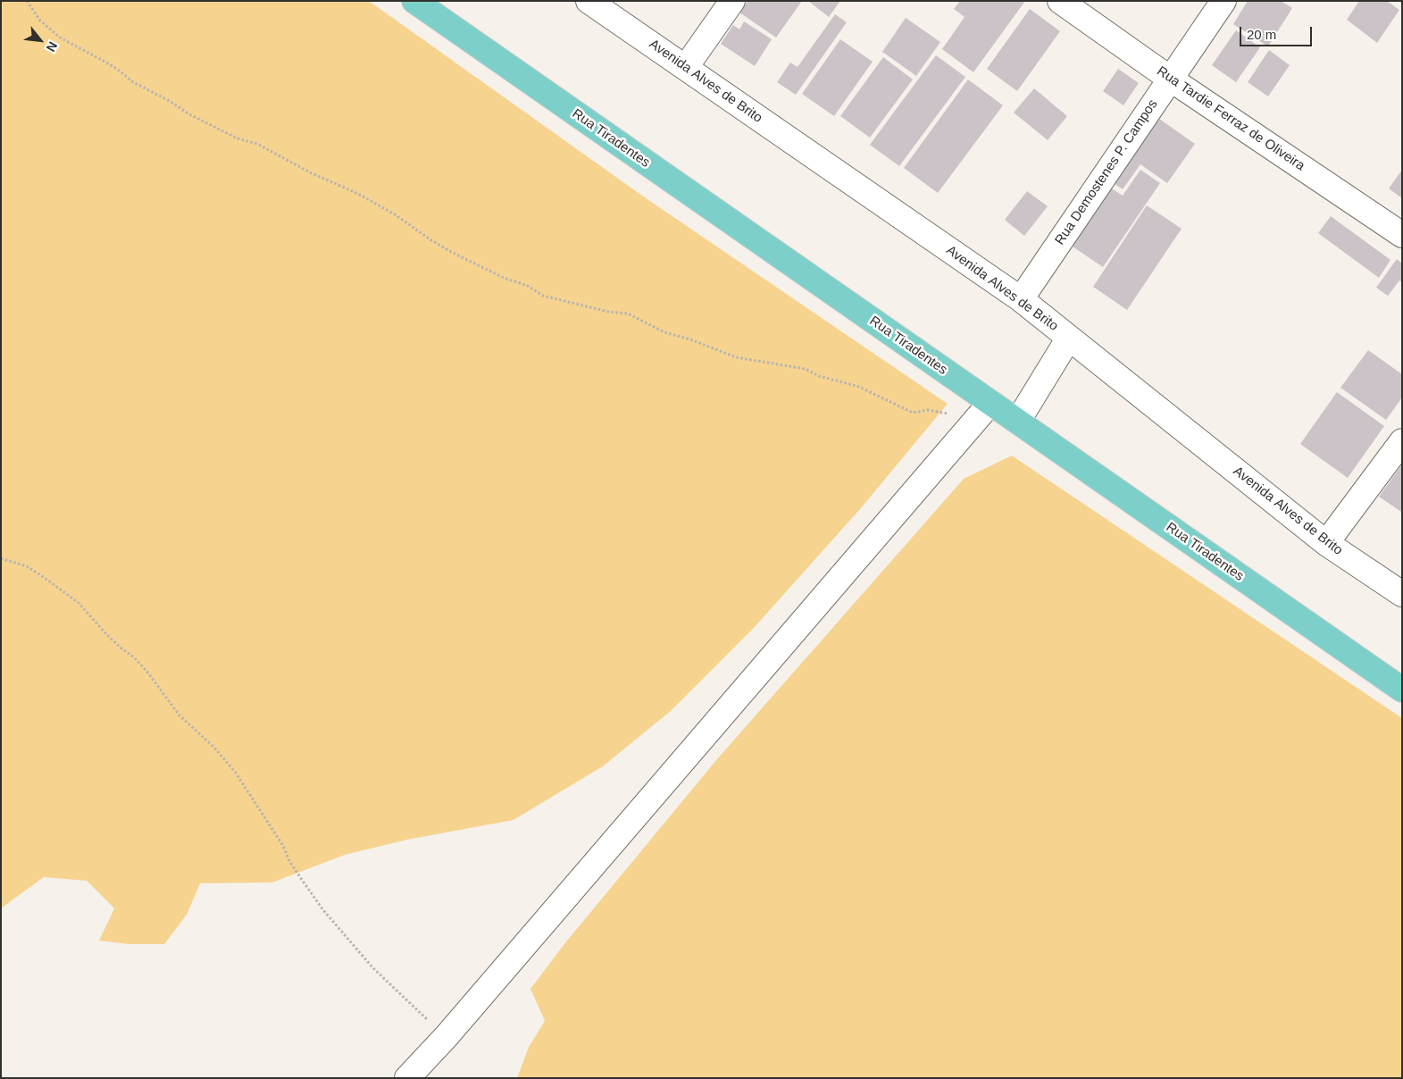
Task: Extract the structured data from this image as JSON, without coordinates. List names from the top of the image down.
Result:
{
  "streets": {
    "main road": ["Rua Tiradentes"],
    "street": ["Avenida Alves de Brito", "Rua Tardie Ferraz de Oliveira", "Rua Demostenes P. Campos"]
  },
  "crossings": [
    ["Avenida Alves de Brito", "Rua Demostenes P. Campos"],
    ["Rua Tardie Ferraz de Oliveira", "Rua Demostenes P. Campos"]
  ],
  "scale_bar": "20 m",
  "north": "bottom right"
}
